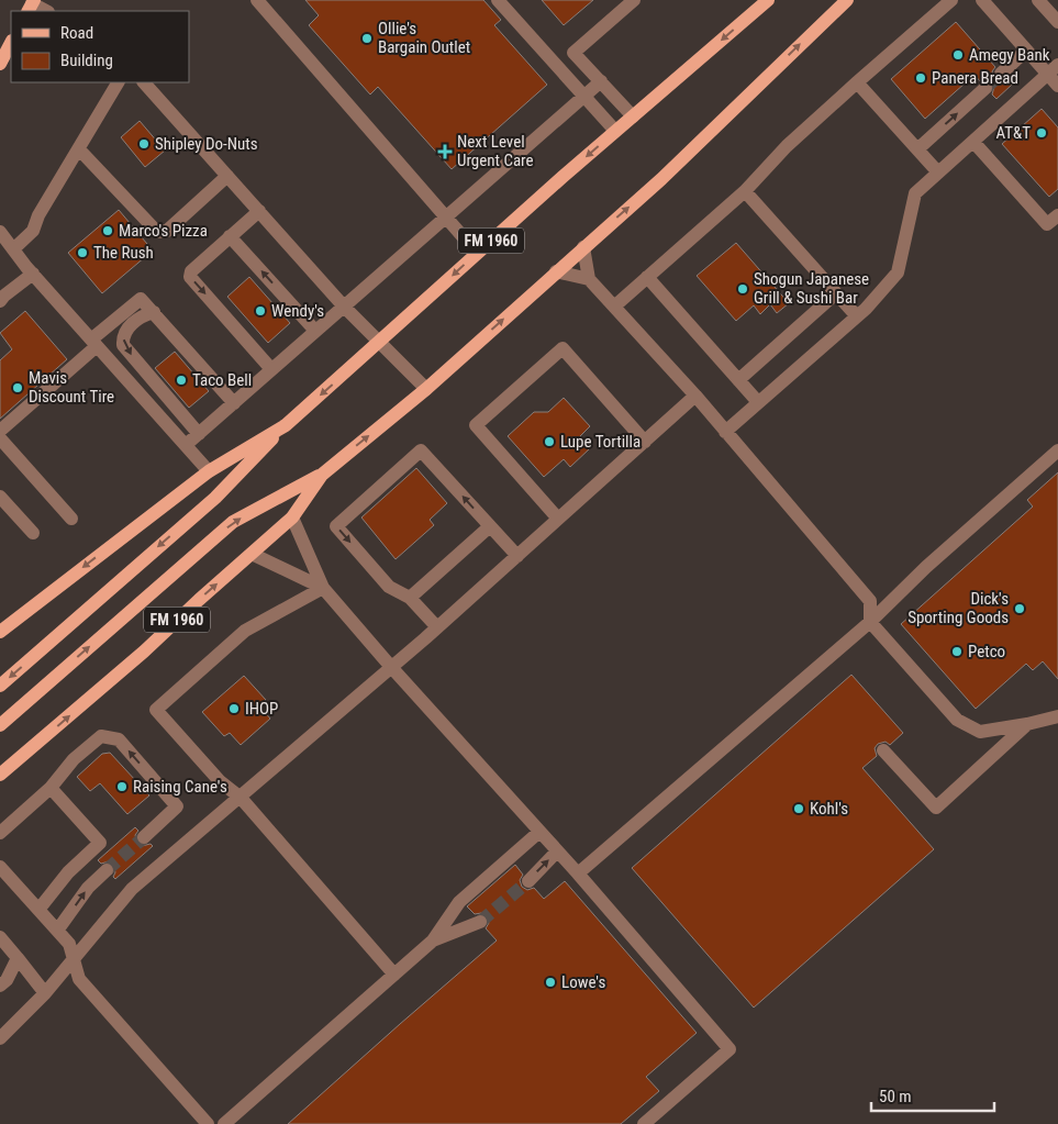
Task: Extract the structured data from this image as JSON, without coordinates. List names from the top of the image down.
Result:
{
  "streets": {
    "main road": ["FM 1960"]
  },
  "places": {
    "other": [
      "Ollie's Bargain Outlet",
      "Amegy Bank",
      "Panera Bread",
      "AT&T",
      "Shipley Do-Nuts",
      "Marco's Pizza",
      "The Rush",
      "Shogun Japanese Grill & Sushi Bar",
      "Wendy's",
      "Taco Bell",
      "Mavis Discount Tire",
      "Lupe Tortilla",
      "Dick's Sporting Goods",
      "Petco",
      "IHOP",
      "Raising Cane's",
      "Kohl's",
      "Lowe's"
    ],
    "health": ["Next Level Urgent Care"]
  },
  "legend": ["Road", "Building"],
  "scale_bar": "50 m"
}
